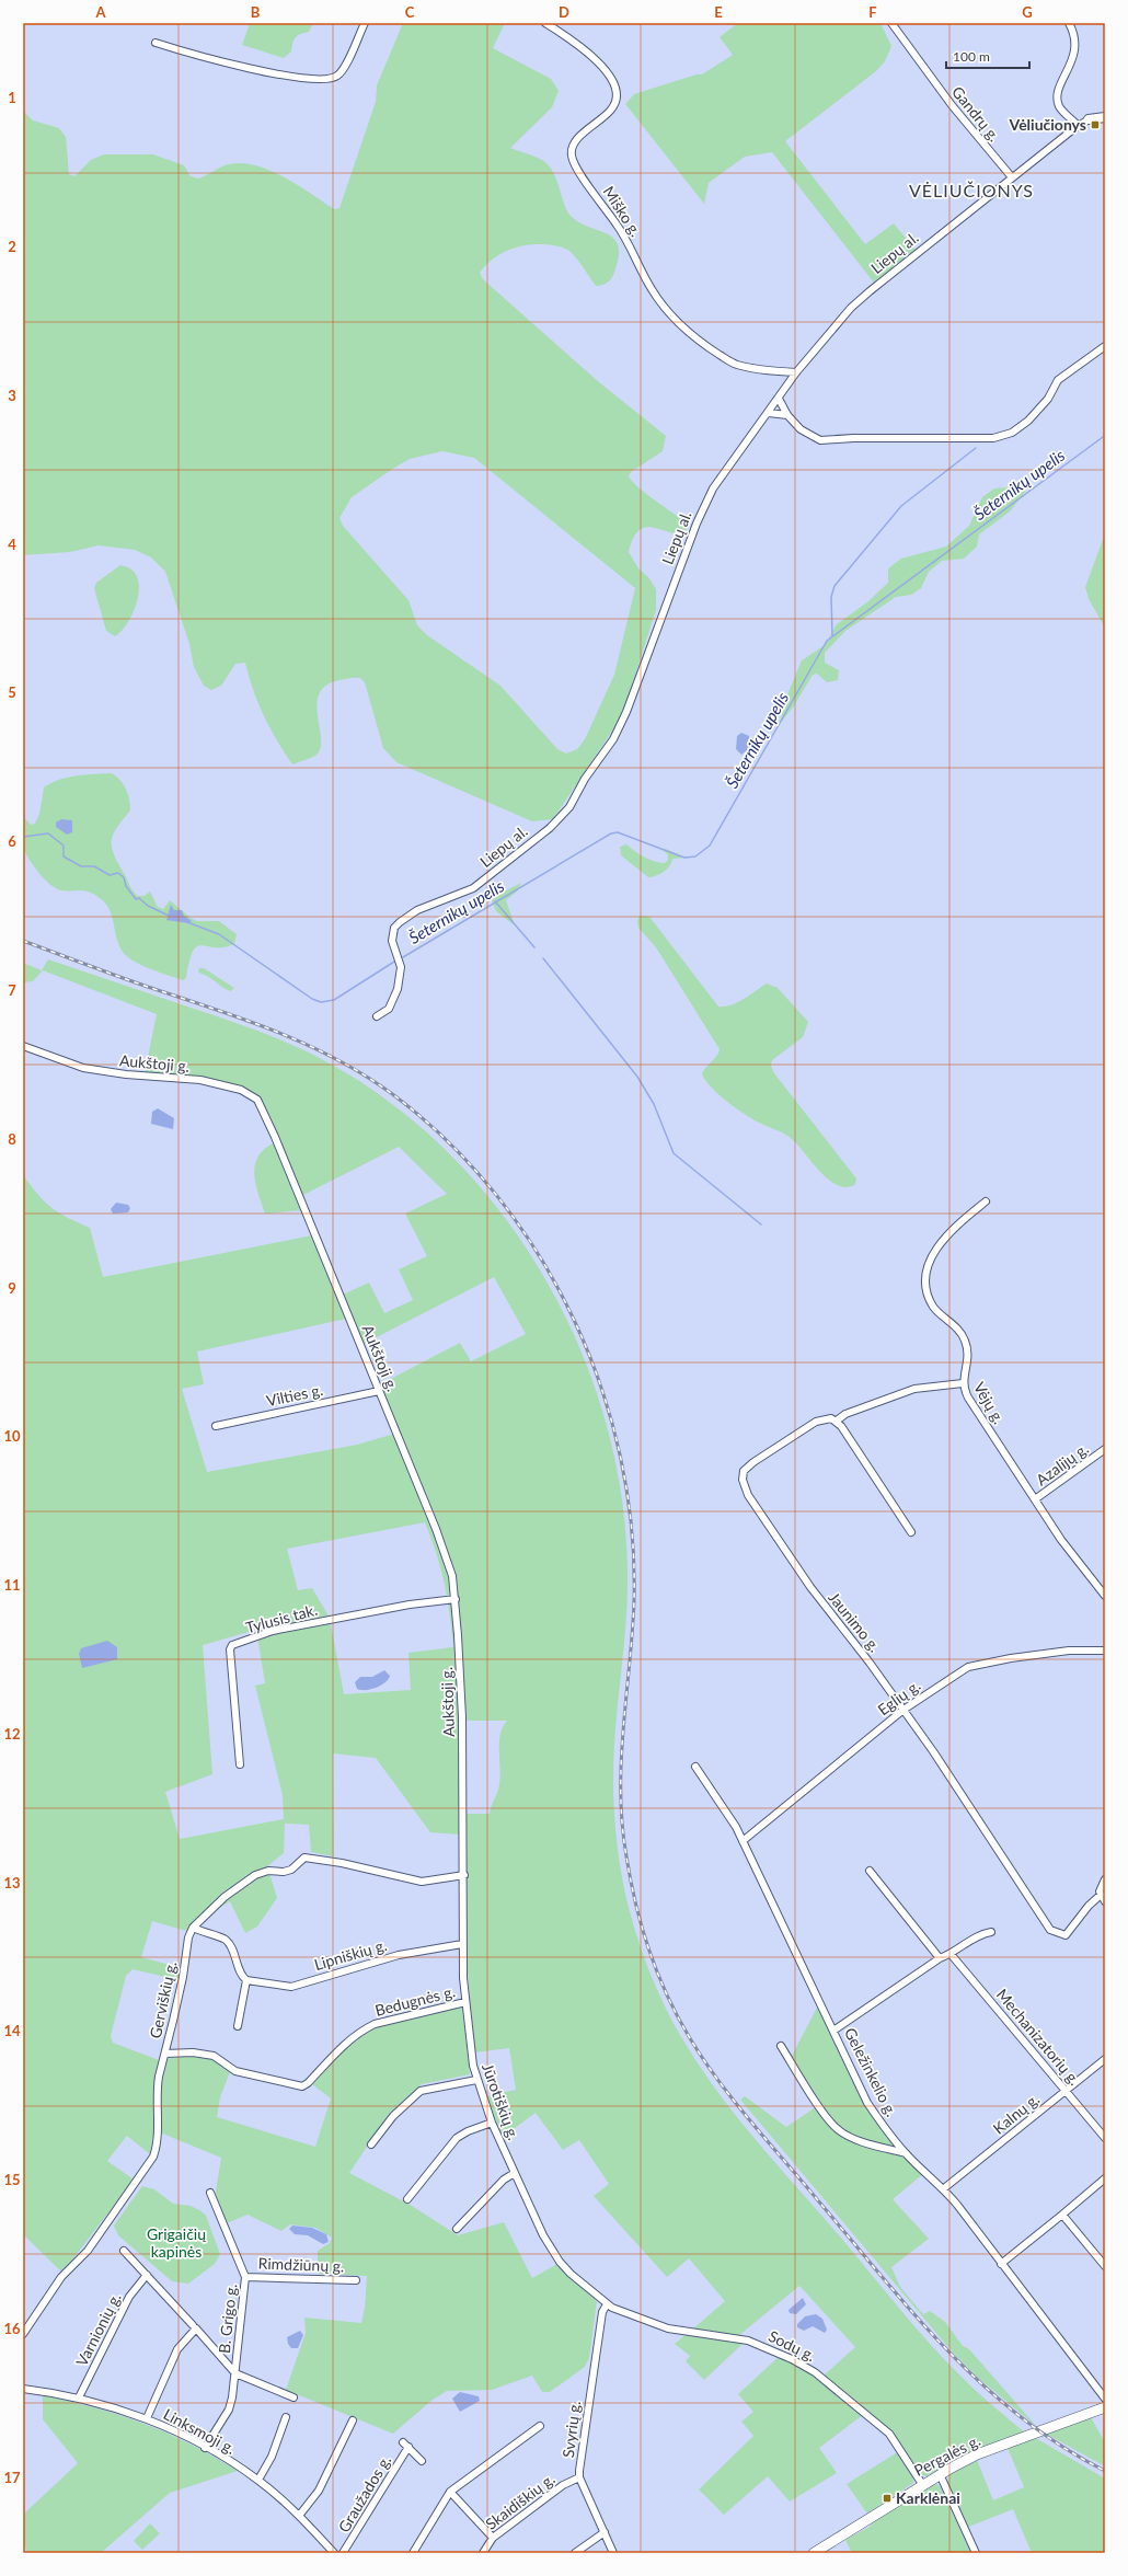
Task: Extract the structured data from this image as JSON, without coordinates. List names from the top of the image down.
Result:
{
  "streets": {
    "main road": ["Liepų al.", "Pergalės g."],
    "street": [
      "Gandrų g.",
      "Miško g.",
      "Aukštoji g.",
      "Vilties g.",
      "Vėjų g.",
      "Azalijų g.",
      "Tylusis tak.",
      "Jaunimo g.",
      "Eglių g.",
      "Lipniškių g.",
      "Gerviškių g.",
      "Bedugnės g.",
      "Mechanizatorių g.",
      "Geležinkelio g.",
      "Jūrotiškių g.",
      "Kalnų g.",
      "Rimdžiūnų g.",
      "B. Grigo g.",
      "Varnionių g.",
      "Sodų g.",
      "Svyrių g.",
      "Linksmoji g.",
      "Graužados g.",
      "Skaidiškių g."
    ]
  },
  "crossings": [
    ["Gandrų g.", "Liepų al."],
    ["Miško g.", "Liepų al."],
    ["Aukštoji g.", "Vilties g."],
    ["Aukštoji g.", "Tylusis tak."],
    ["Aukštoji g.", "Jūrotiškių g."],
    ["Vėjų g.", "Azalijų g."],
    ["Jaunimo g.", "Eglių g."],
    ["Eglių g.", "Geležinkelio g."],
    ["Lipniškių g.", "Jūrotiškių g."],
    ["Gerviškių g.", "Bedugnės g."],
    ["Bedugnės g.", "Jūrotiškių g."],
    ["Mechanizatorių g.", "Kalnų g."],
    ["Geležinkelio g.", "Kalnų g."],
    ["Jūrotiškių g.", "Sodų g."],
    ["Jūrotiškių g.", "Svyrių g."],
    ["Rimdžiūnų g.", "B. Grigo g."],
    ["B. Grigo g.", "Linksmoji g."],
    ["Varnionių g.", "Linksmoji g."],
    ["Sodų g.", "Svyrių g."],
    ["Sodų g.", "Pergalės g."],
    ["Svyrių g.", "Skaidiškių g."]
  ],
  "districts": ["VĖLIUČIONYS"],
  "water": ["Šeternikų upelis"],
  "parks": ["Grigaičių kapinės"],
  "places": {
    "transit": ["Vėliučionys", "Karklėnai"]
  },
  "scale_bar": "100 m",
  "grid": {
    "columns": [
      "A",
      "B",
      "C",
      "D",
      "E",
      "F",
      "G"
    ],
    "rows": [
      "1",
      "2",
      "3",
      "4",
      "5",
      "6",
      "7",
      "8",
      "9",
      "10",
      "11",
      "12",
      "13",
      "14",
      "15",
      "16",
      "17"
    ]
  }
}
